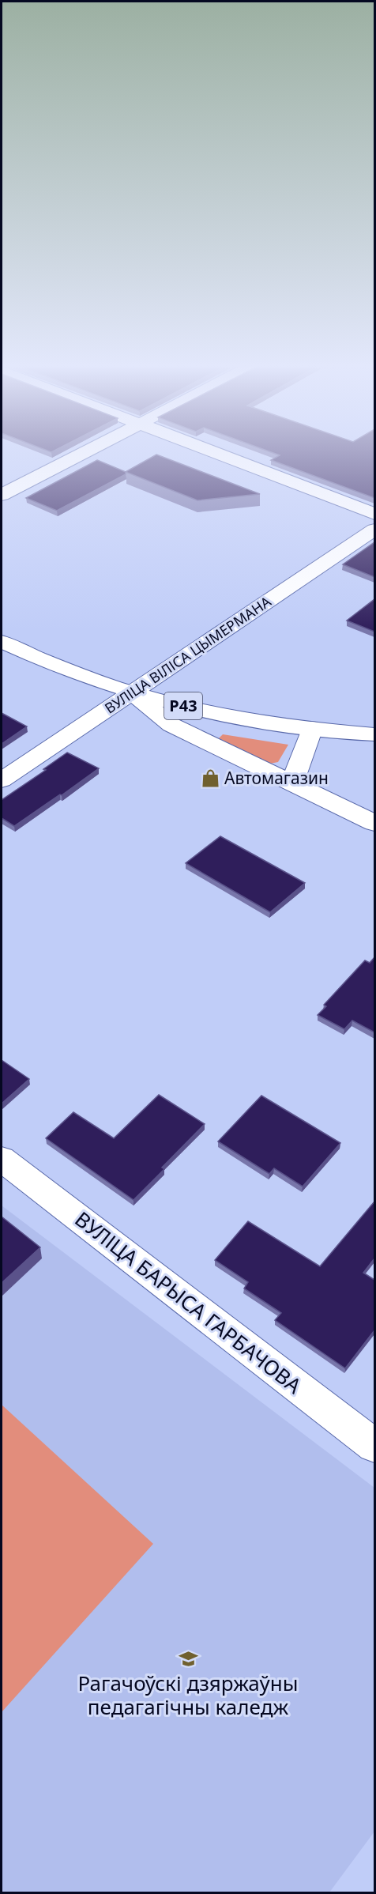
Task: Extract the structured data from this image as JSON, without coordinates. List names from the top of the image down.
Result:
{
  "streets": {
    "street": ["ВУЛІЦА ВІЛІСА ЦЫМЕРМАНА", "Р43", "ВУЛІЦА БАРЫСА ГАРБАЧОВА"]
  },
  "crossings": [
    ["ВУЛІЦА ВІЛІСА ЦЫМЕРМАНА", "Р43"]
  ],
  "places": {
    "shop": ["Автомагазин"],
    "school or university": ["Рагачоўскі дзяржаўны педагагічны каледж"]
  }
}
